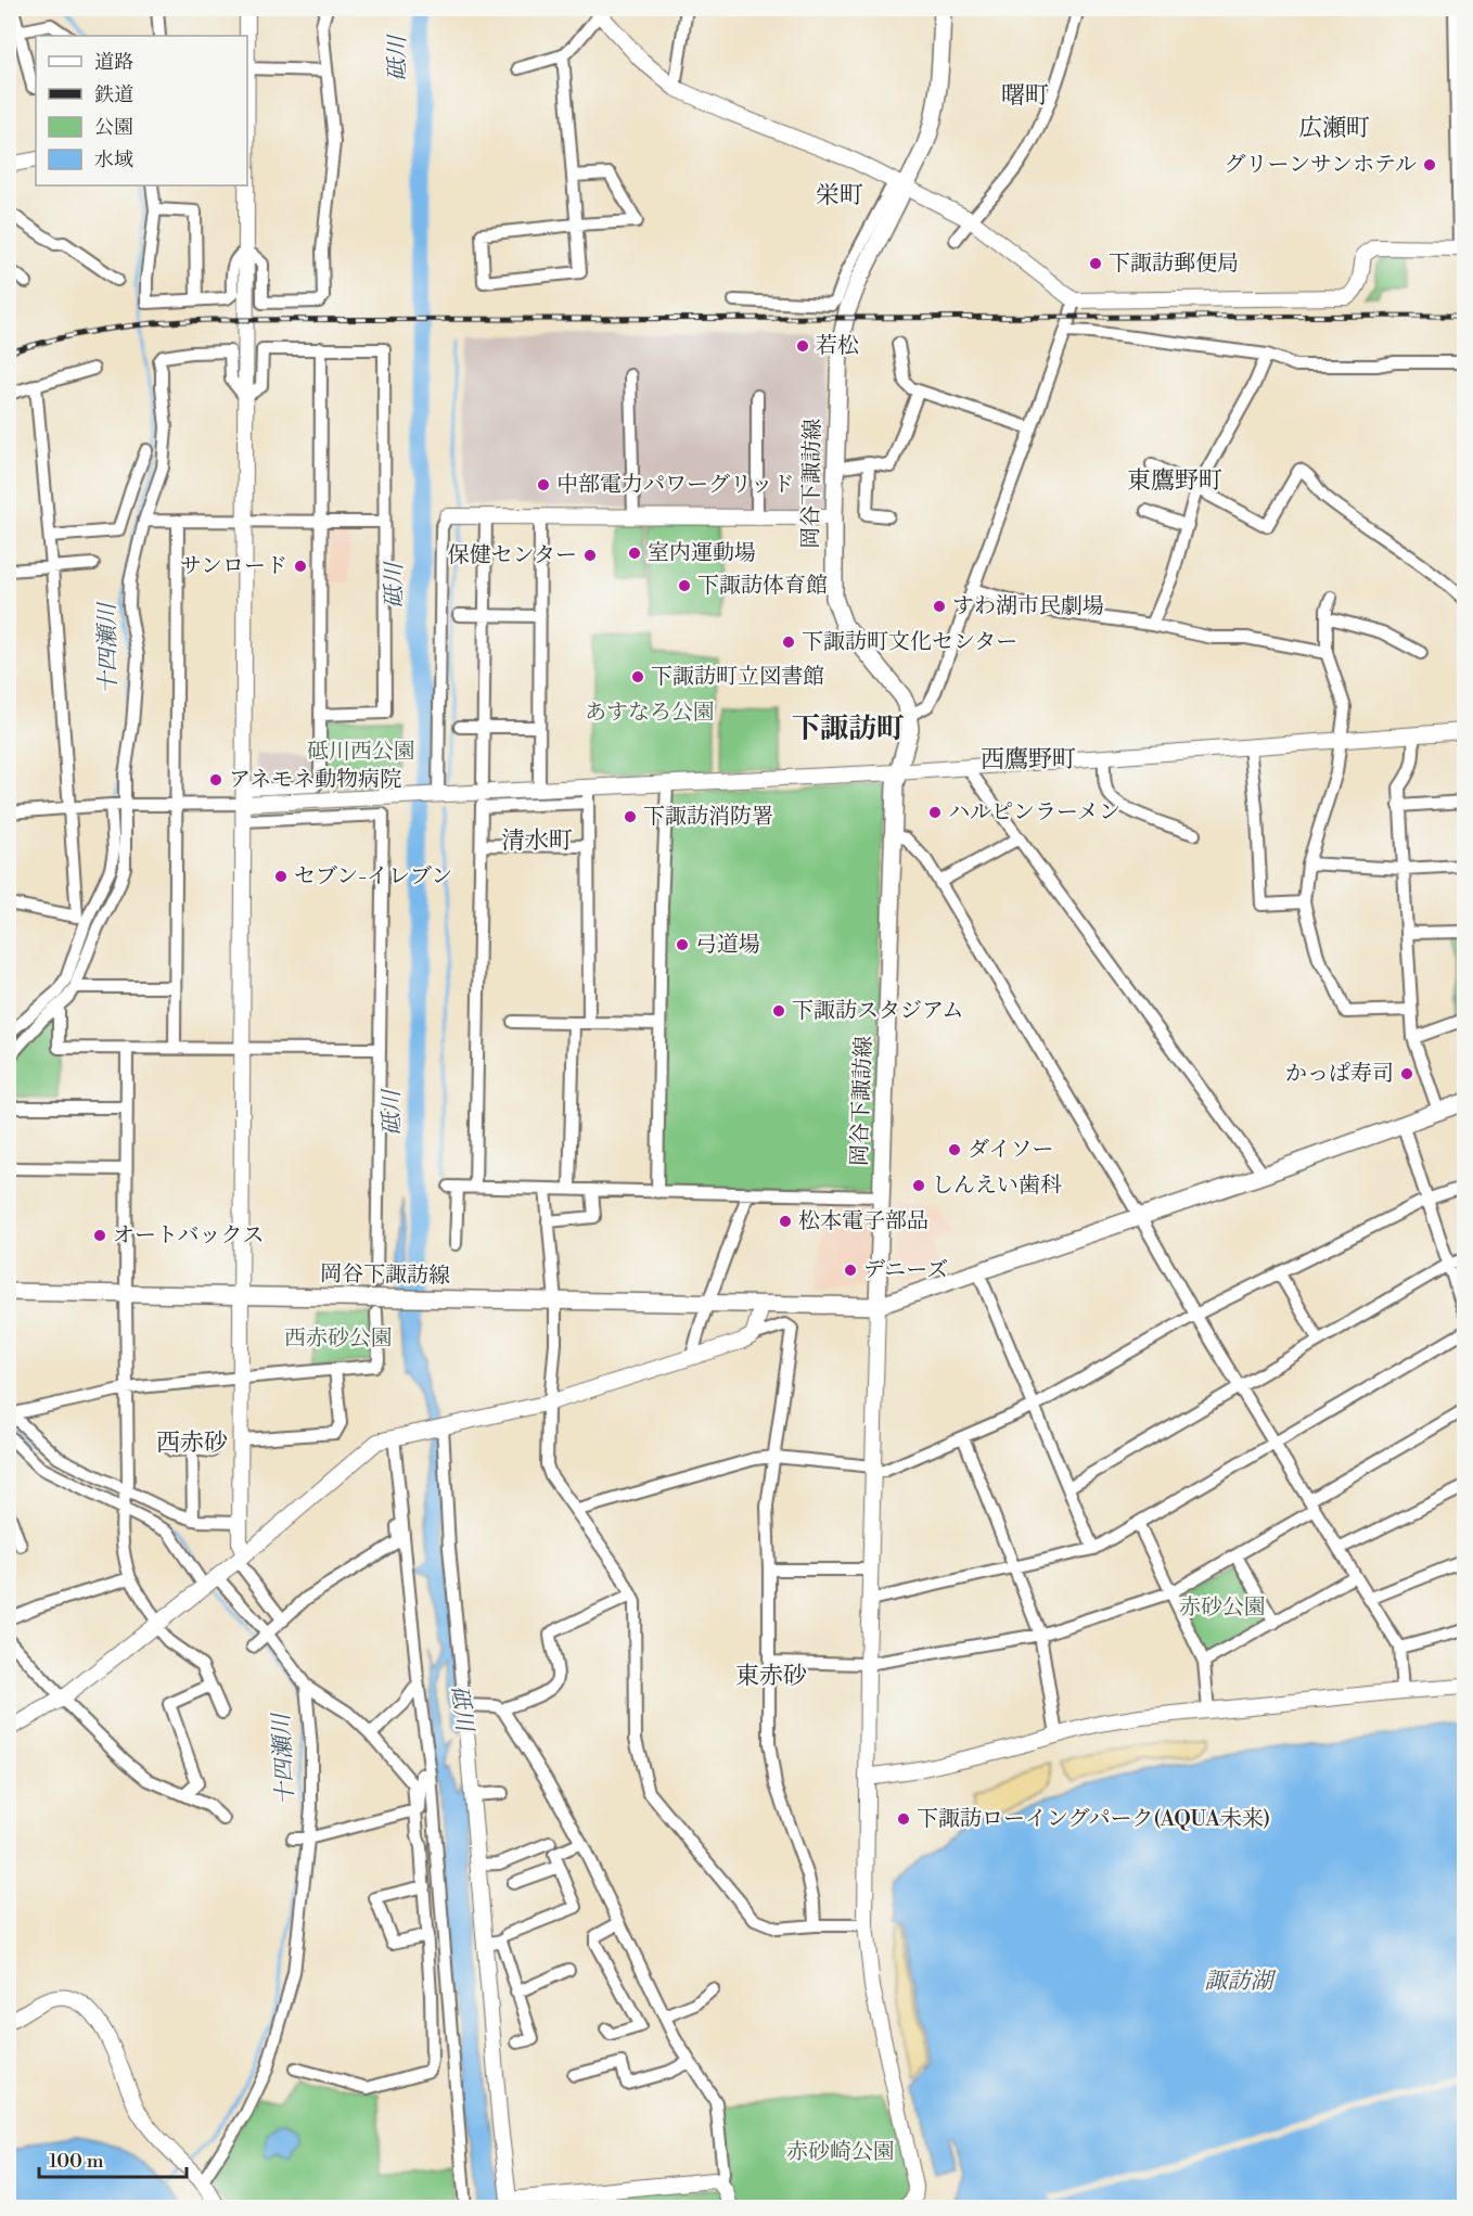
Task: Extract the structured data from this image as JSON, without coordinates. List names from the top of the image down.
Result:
{
  "streets": {
    "main road": ["岡谷下諏訪線"]
  },
  "districts": [
    "曙町",
    "広瀬町",
    "栄町",
    "東鷹野町",
    "下諏訪町",
    "西鷹野町",
    "清水町",
    "西赤砂",
    "東赤砂"
  ],
  "water": ["砥川", "十四瀬川", "諏訪湖"],
  "parks": [
    "あすなろ公園",
    "砥川西公園",
    "西赤砂公園",
    "赤砂公園",
    "赤砂崎公園"
  ],
  "places": [
    "グリーンサンホテル",
    "下諏訪郵便局",
    "若松",
    "中部電力パワーグリッド",
    "室内運動場",
    "保健センター",
    "サンロード",
    "下諏訪体育館",
    "すわ湖市民劇場",
    "下諏訪町文化センター",
    "下諏訪町立図書館",
    "アネモネ動物病院",
    "ハルピンラーメン",
    "下諏訪消防署",
    "セブン-イレブン",
    "弓道場",
    "下諏訪スタジアム",
    "かっぱ寿司",
    "ダイソー",
    "しんえい歯科",
    "松本電子部品",
    "オートバックス",
    "デニーズ",
    "下諏訪ローイングパーク(AQUA未来)"
  ],
  "legend": [
    "道路",
    "鉄道",
    "公園",
    "水域"
  ],
  "scale_bar": "100 m"
}
